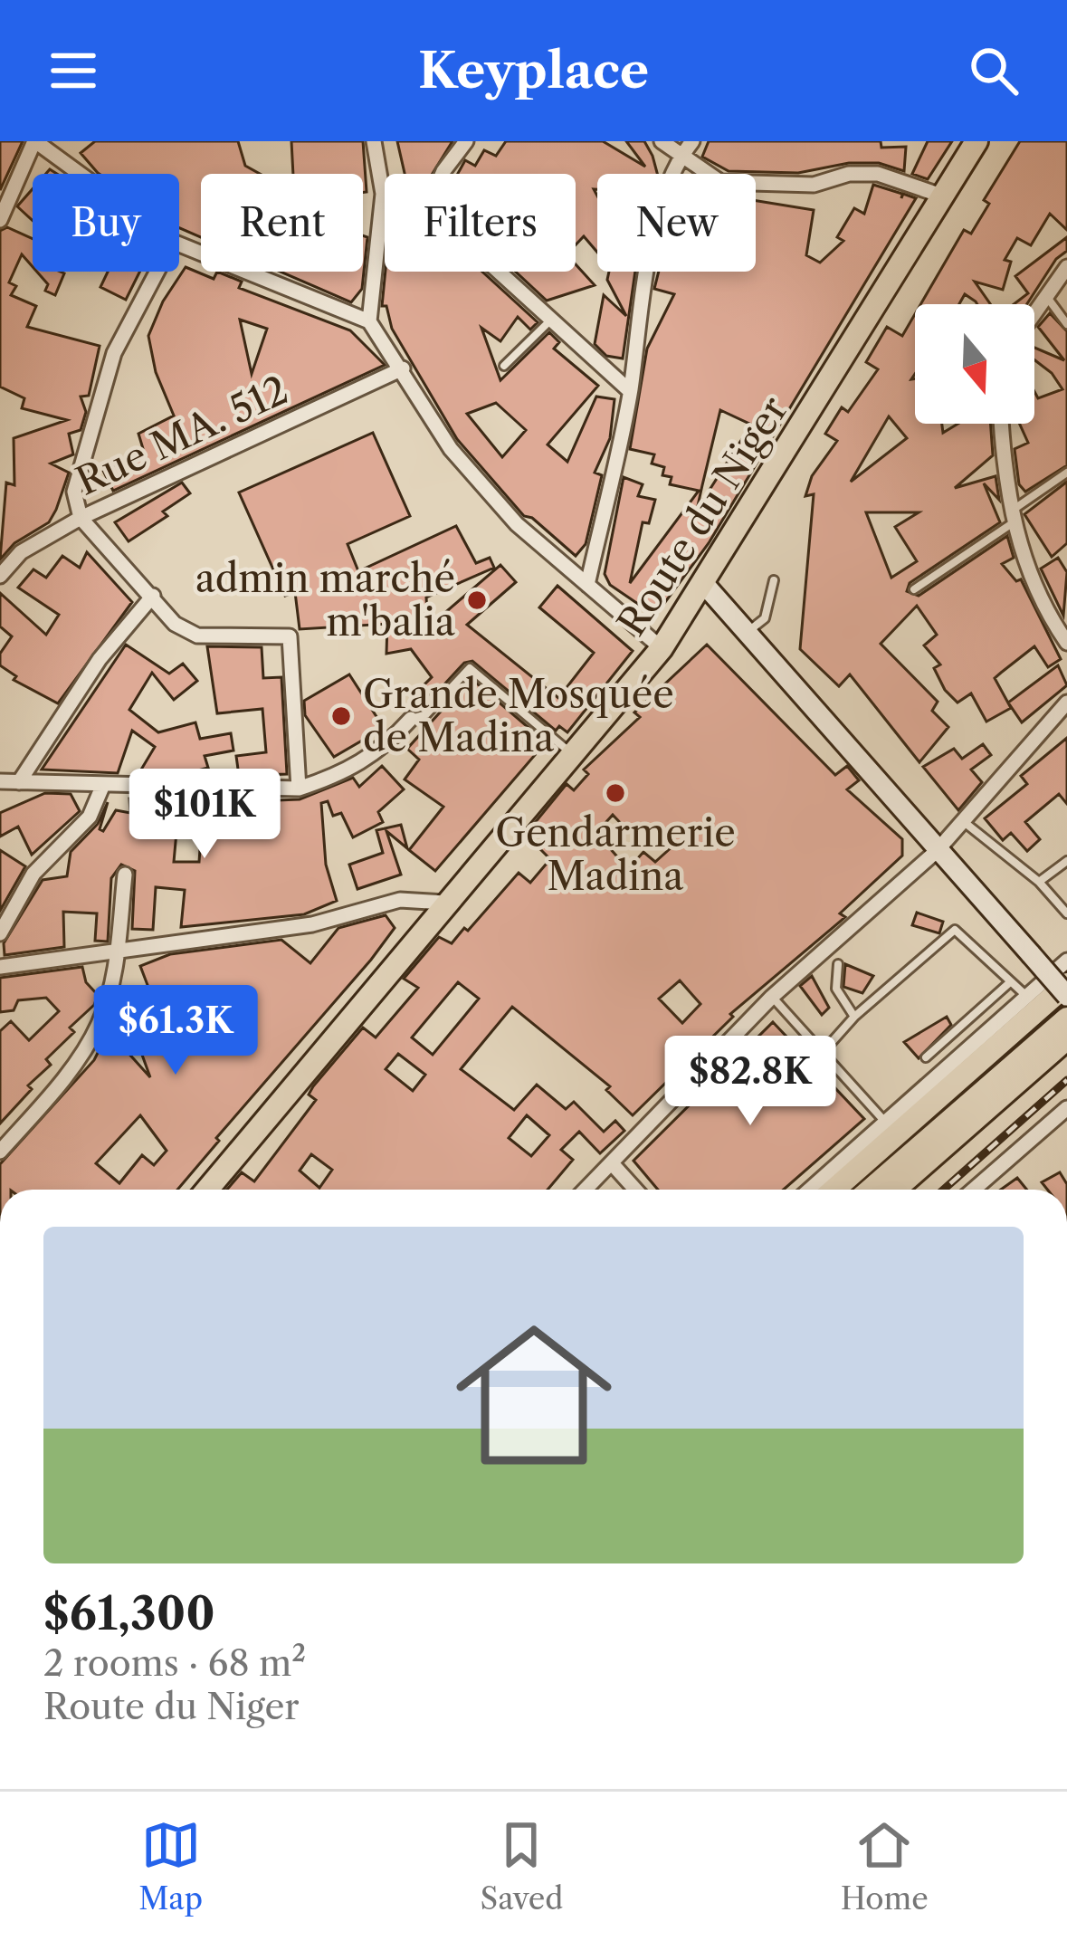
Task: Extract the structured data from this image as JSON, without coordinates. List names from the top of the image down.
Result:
{
  "streets": {
    "main road": ["Route du Niger"],
    "street": ["Rue MA. 512"]
  },
  "places": ["admin marché m'balia", "Grande Mosquée de Madina", "Gendarmerie Madina"],
  "north": "bottom",
  "page": {
    "header": "Keyplace",
    "chip": [
      "Buy",
      "Rent",
      "Filters",
      "New"
    ],
    "price": ["$101K", "$61.3K", "$82.8K"],
    "list": [
      {
        "name": "$61,300",
        "note": "2 rooms · 68 m² · Route du Niger"
      }
    ],
    "tabs": ["Map", "Saved", "Home"]
  }
}
